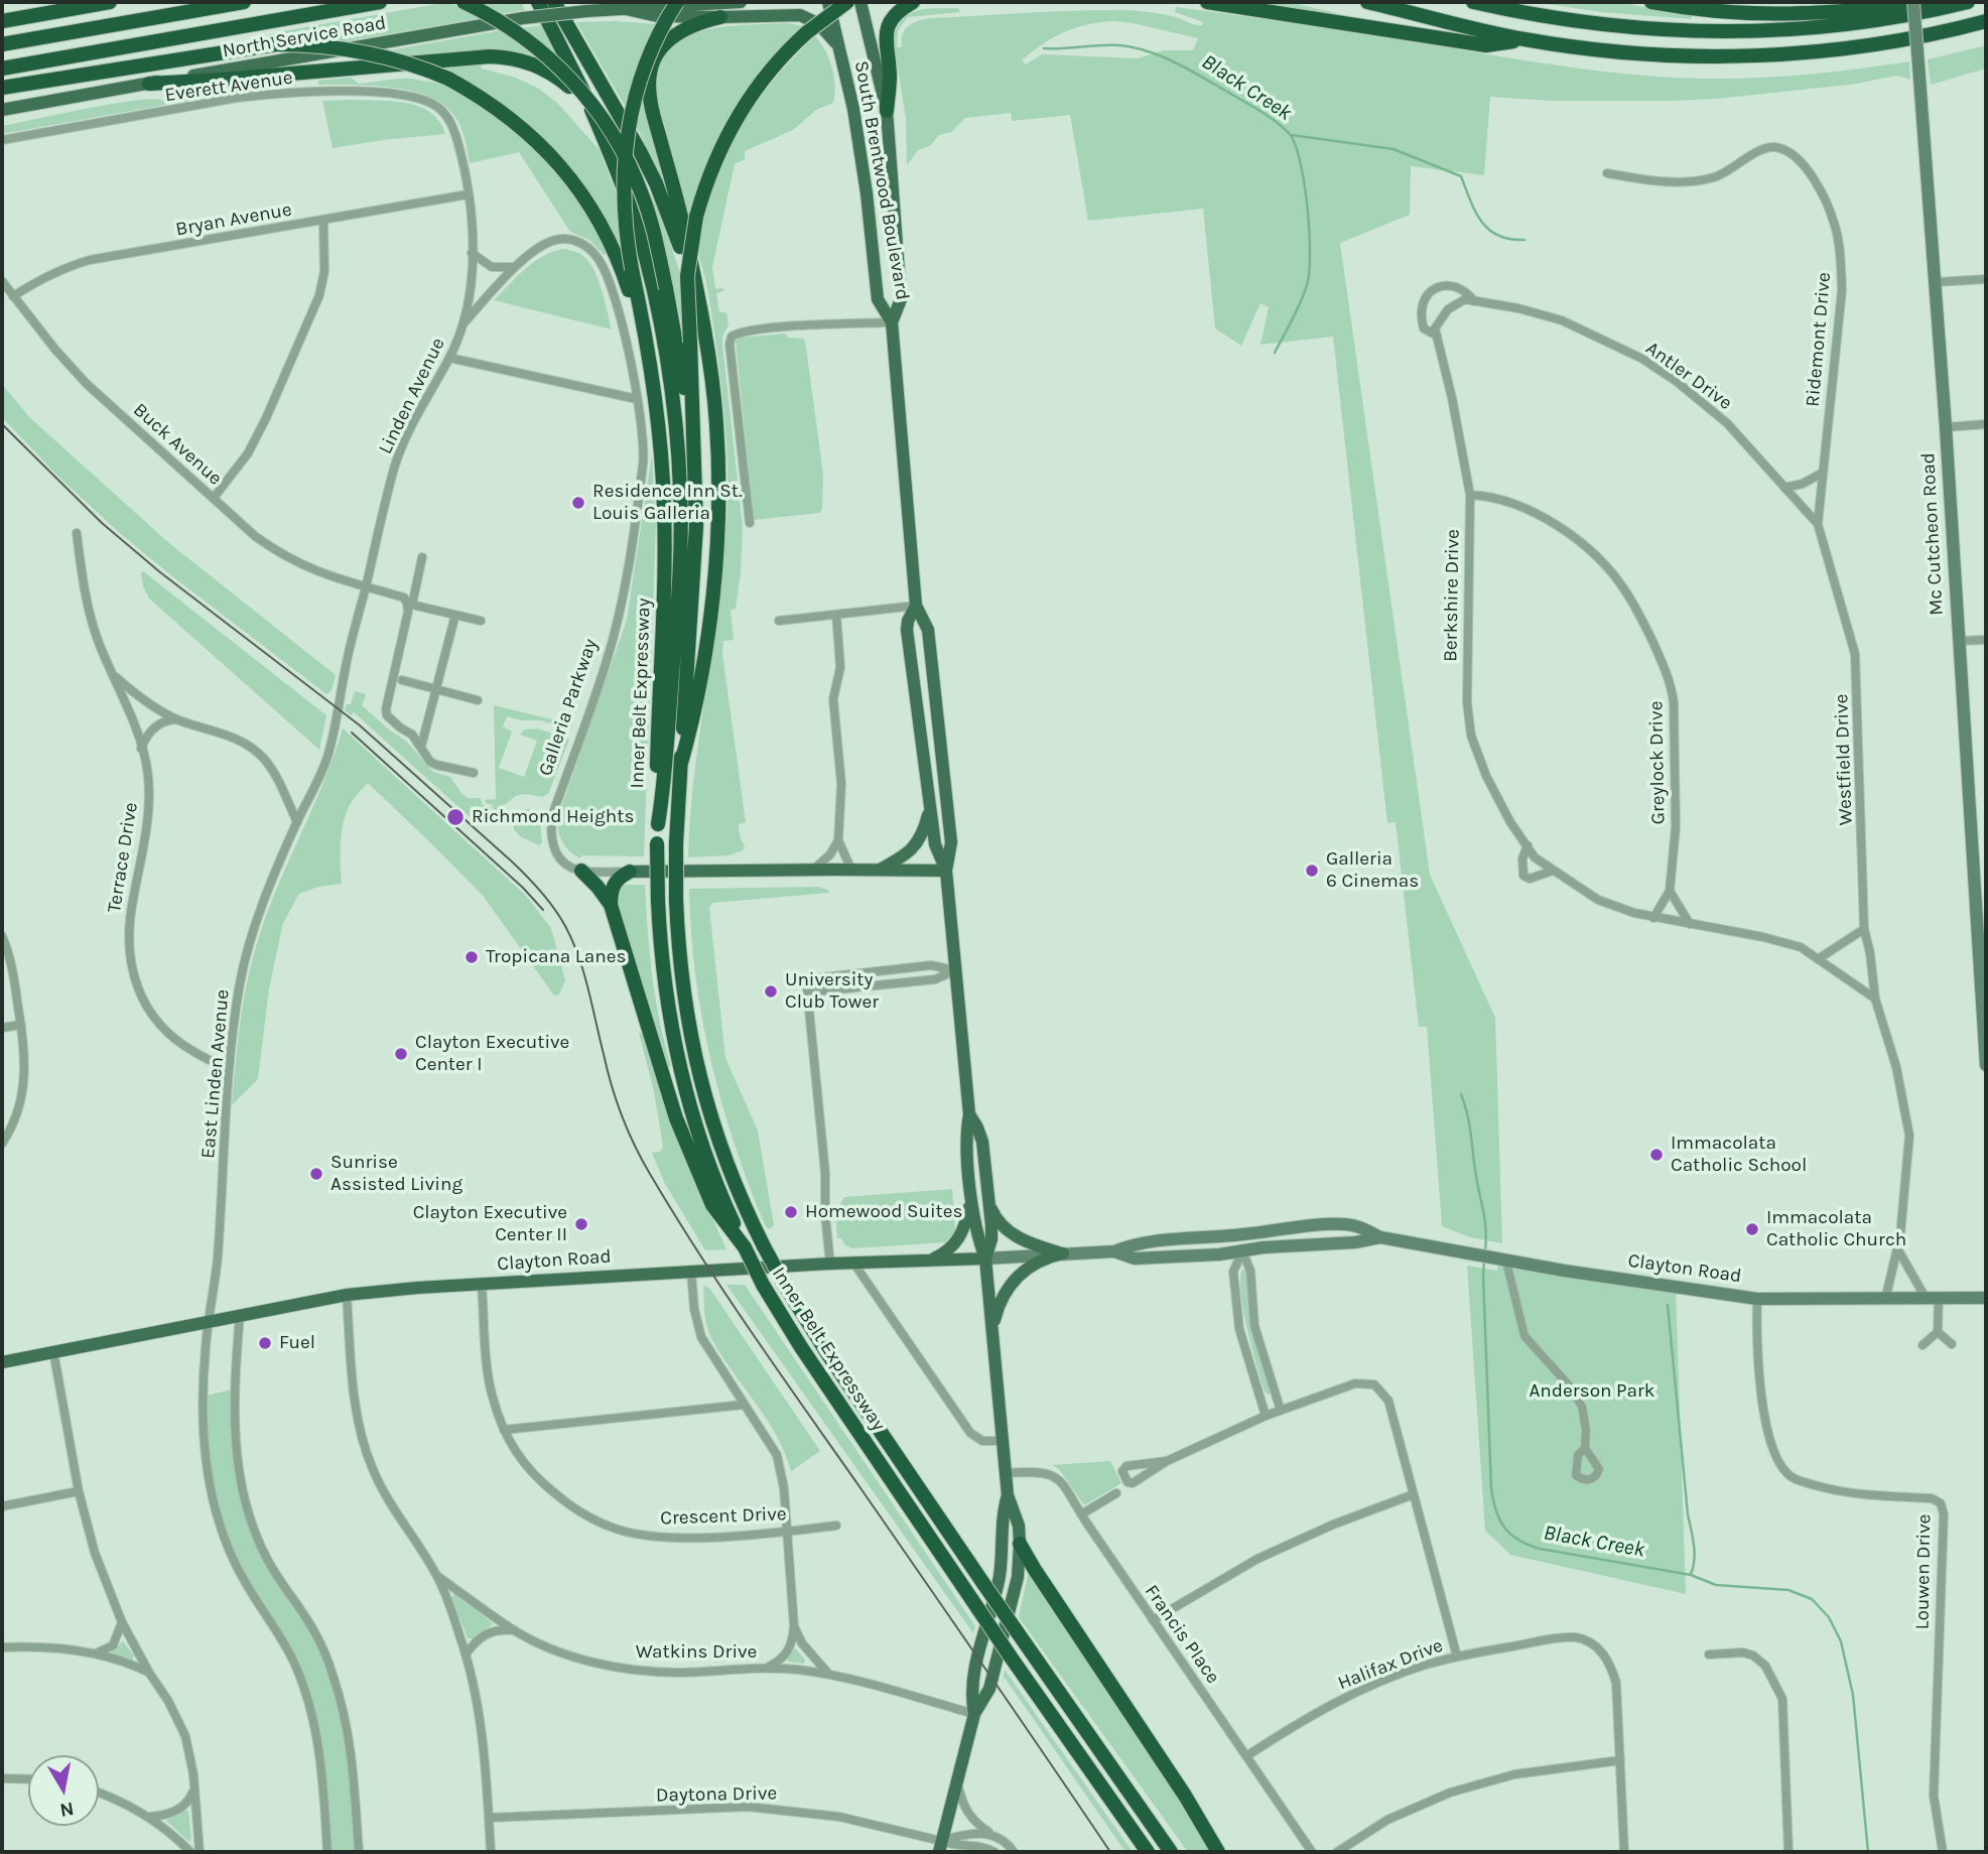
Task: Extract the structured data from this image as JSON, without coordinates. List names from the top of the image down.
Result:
{
  "streets": {
    "highway": ["Inner Belt Expressway"],
    "main road": [
      "North Service Road",
      "South Brentwood Boulevard",
      "Mc Cutcheon Road",
      "Clayton Road"
    ],
    "street": [
      "Everett Avenue",
      "Bryan Avenue",
      "Ridemont Drive",
      "Antler Drive",
      "Linden Avenue",
      "Buck Avenue",
      "Berkshire Drive",
      "Galleria Parkway",
      "Westfield Drive",
      "Greylock Drive",
      "Terrace Drive",
      "East Linden Avenue",
      "Crescent Drive",
      "Louwen Drive",
      "Francis Place",
      "Watkins Drive",
      "Halifax Drive",
      "Daytona Drive"
    ]
  },
  "crossings": [
    ["Everett Avenue", "Linden Avenue"],
    ["South Brentwood Boulevard", "Clayton Road"],
    ["South Brentwood Boulevard", "Francis Place"],
    ["South Brentwood Boulevard", "Watkins Drive"],
    ["South Brentwood Boulevard", "Daytona Drive"],
    ["Bryan Avenue", "Linden Avenue"],
    ["Bryan Avenue", "Buck Avenue"],
    ["Ridemont Drive", "Antler Drive"],
    ["Ridemont Drive", "Westfield Drive"],
    ["Antler Drive", "Berkshire Drive"],
    ["Antler Drive", "Westfield Drive"],
    ["Linden Avenue", "Buck Avenue"],
    ["Linden Avenue", "East Linden Avenue"],
    ["Berkshire Drive", "Westfield Drive"],
    ["Berkshire Drive", "Greylock Drive"],
    ["Terrace Drive", "East Linden Avenue"],
    ["East Linden Avenue", "Clayton Road"],
    ["Clayton Road", "Crescent Drive"],
    ["Clayton Road", "Louwen Drive"],
    ["Francis Place", "Halifax Drive"]
  ],
  "water": ["Black Creek"],
  "parks": ["Anderson Park"],
  "places": [
    "Residence Inn St. Louis Galleria",
    "Richmond Heights",
    "Galleria 6 Cinemas",
    "Tropicana Lanes",
    "University Club Tower",
    "Clayton Executive Center I",
    "Immacolata Catholic School",
    "Sunrise Assisted Living",
    "Homewood Suites",
    "Clayton Executive Center II",
    "Immacolata Catholic Church",
    "Fuel"
  ],
  "north": "bottom"
}
